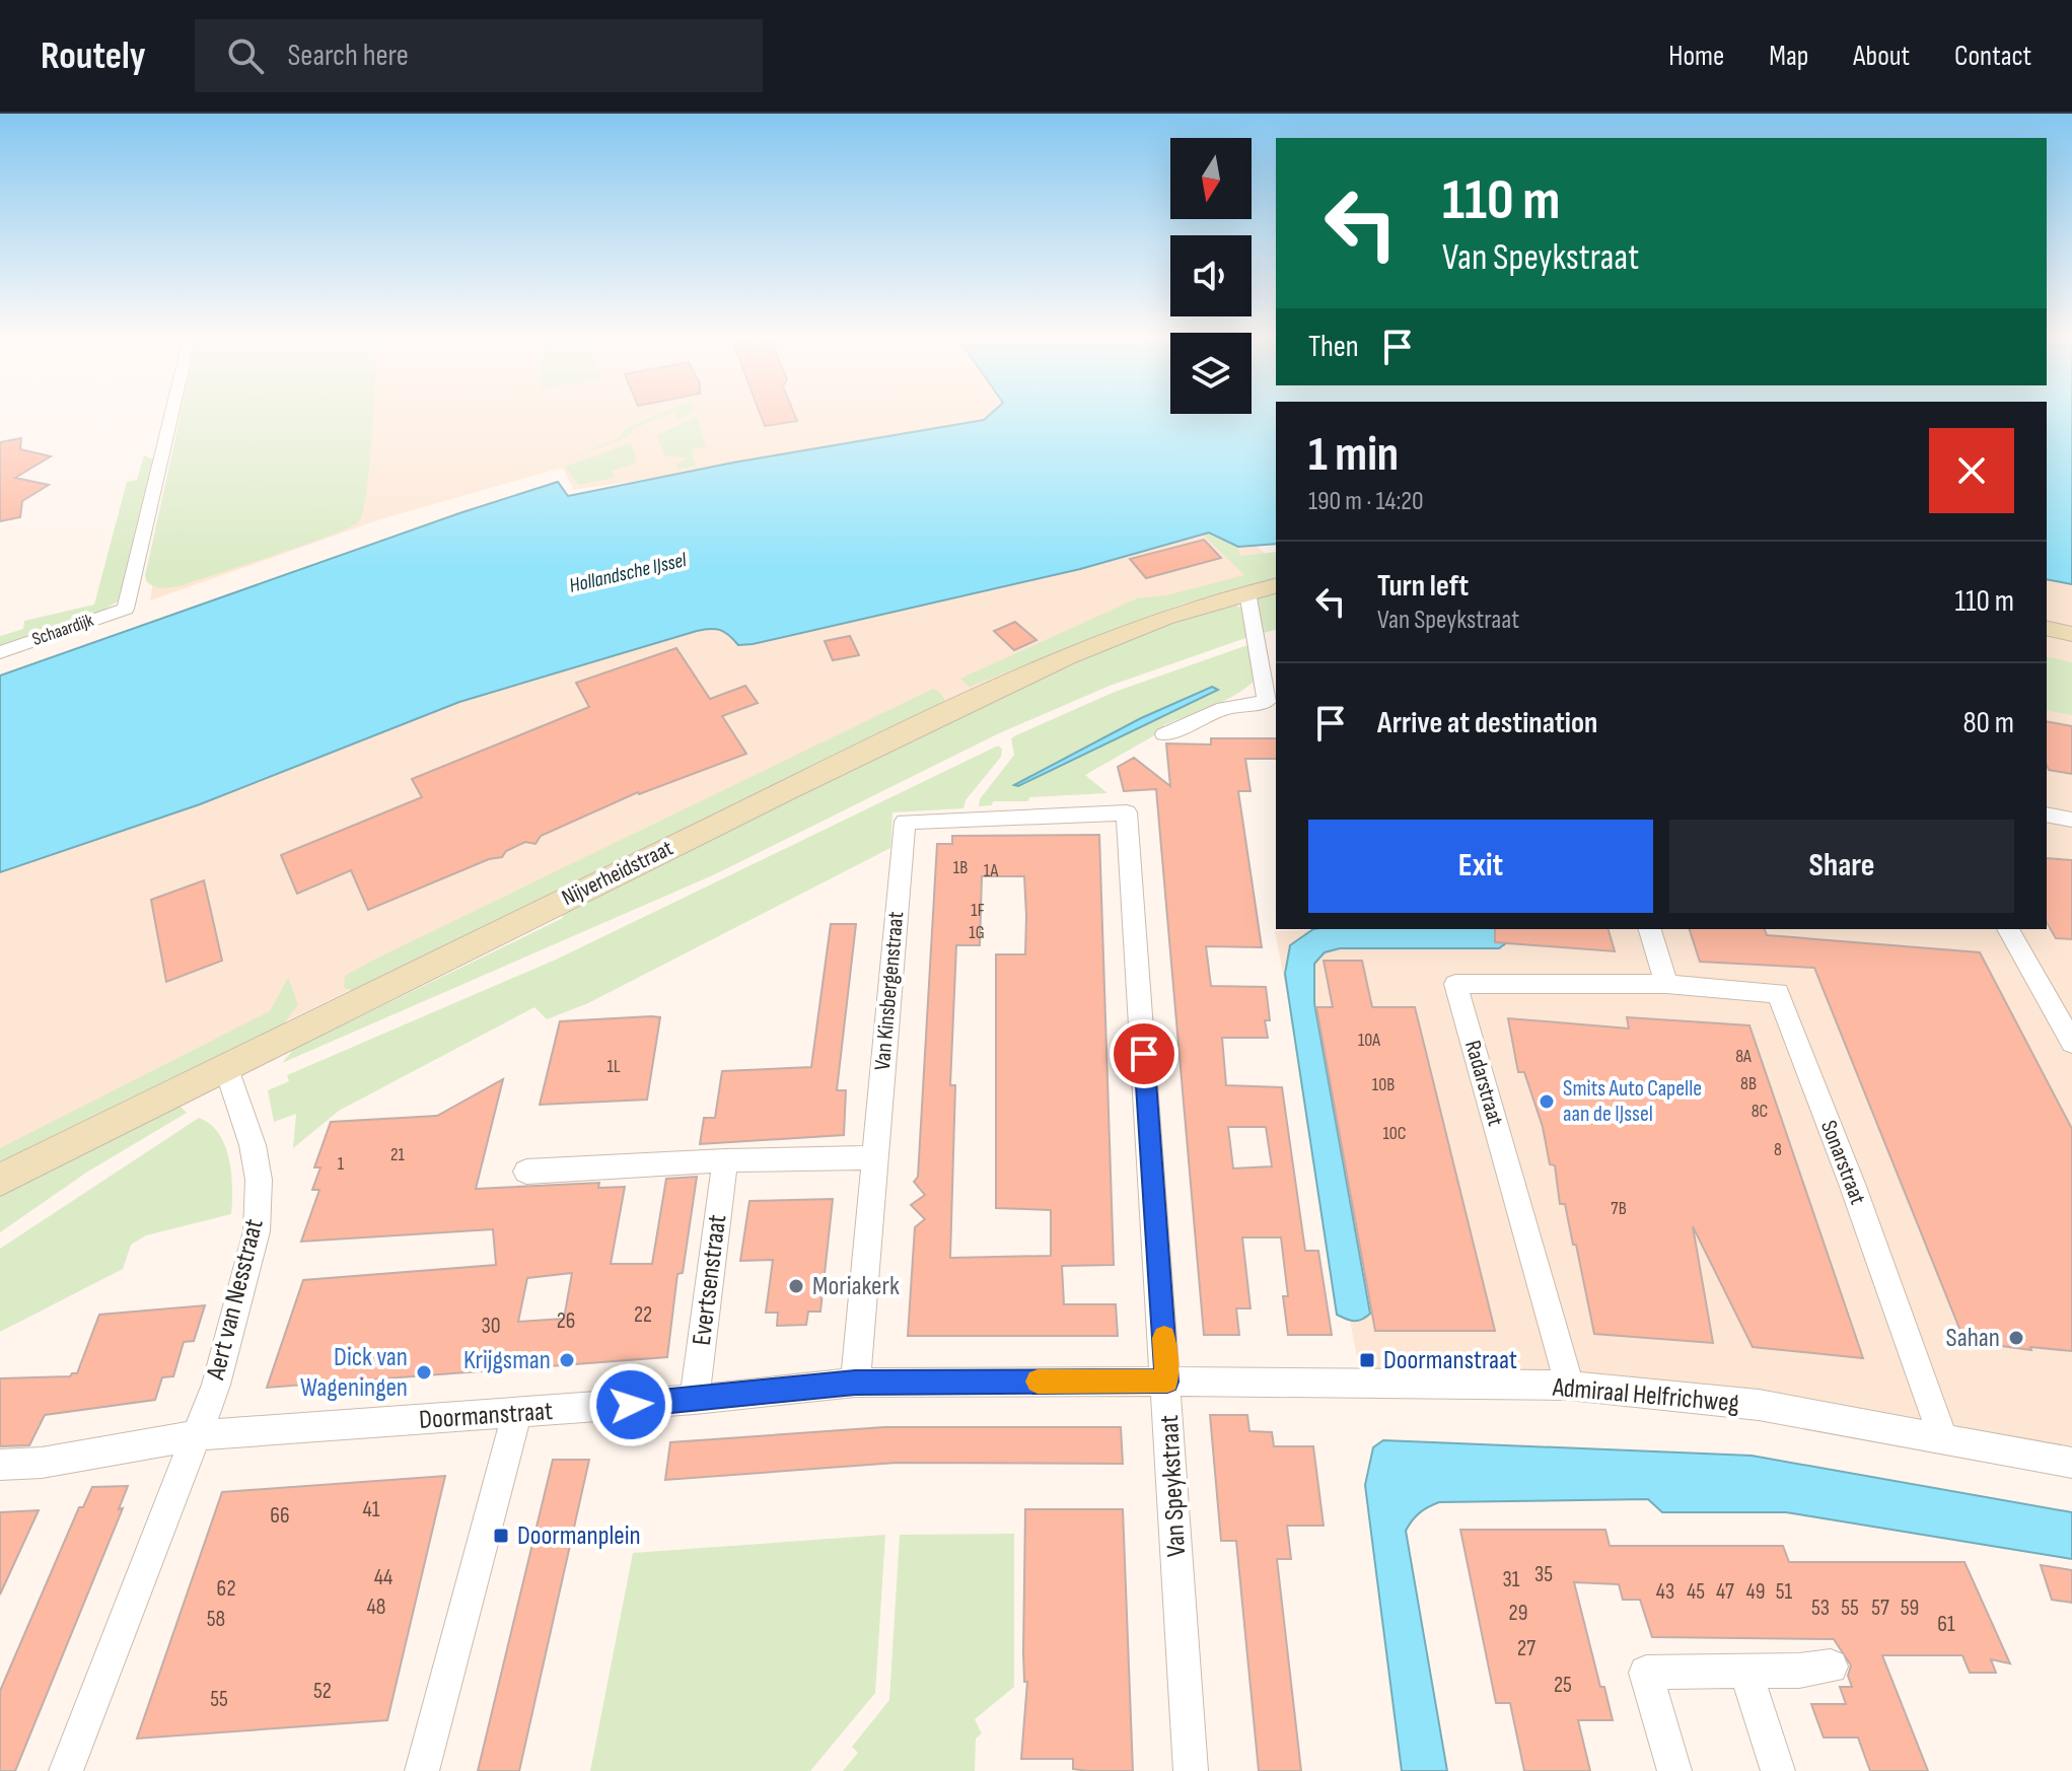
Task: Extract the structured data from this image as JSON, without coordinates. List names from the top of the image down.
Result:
{
  "streets": {
    "street": [
      "Schaardijk",
      "Nijverheidstraat",
      "Van Kinsbergenstraat",
      "Radarstraat",
      "Sonarstraat",
      "Evertsenstraat",
      "Aert van Nesstraat",
      "Admiraal Helfrichweg",
      "Doormanstraat",
      "Van Speykstraat"
    ]
  },
  "crossings": [
    ["Nijverheidstraat", "Aert van Nesstraat"],
    ["Van Kinsbergenstraat", "Doormanstraat"],
    ["Van Kinsbergenstraat", "Van Speykstraat"],
    ["Radarstraat", "Sonarstraat"],
    ["Radarstraat", "Admiraal Helfrichweg"],
    ["Sonarstraat", "Admiraal Helfrichweg"],
    ["Evertsenstraat", "Doormanstraat"],
    ["Aert van Nesstraat", "Doormanstraat"],
    ["Admiraal Helfrichweg", "Doormanstraat"],
    ["Admiraal Helfrichweg", "Van Speykstraat"],
    ["Doormanstraat", "Van Speykstraat"]
  ],
  "water": ["Hollandsche IJssel"],
  "places": {
    "other": [
      "Smits Auto Capelle aan de IJssel",
      "Moriakerk",
      "Sahan",
      "Krijgsman",
      "Dick van Wageningen"
    ],
    "transit": ["Doormanstraat", "Doormanplein"]
  },
  "house_numbers": [
    "1B",
    "1A",
    "1F",
    "1G",
    "10A",
    "8A",
    "1L",
    "8B",
    "10B",
    "8C",
    "10C",
    "8",
    "21",
    "1",
    "7B",
    "22",
    "26",
    "30",
    "41",
    "66",
    "35",
    "44",
    "31",
    "62",
    "43",
    "45",
    "47",
    "49",
    "51",
    "48",
    "53",
    "55",
    "57",
    "59",
    "29",
    "58",
    "61",
    "27",
    "25",
    "52",
    "55"
  ],
  "north": "bottom",
  "page": {
    "header": "Routely",
    "search": "Search here",
    "nav": [
      "Home",
      "Map",
      "About",
      "Contact"
    ],
    "turn": ["110 m", "Van Speykstraat"],
    "then": "Then",
    "heading": ["1 min", "190 m · 14:20"],
    "list": [
      {
        "name": "Turn left",
        "note": "Van Speykstraat",
        "value": "110 m"
      },
      {
        "name": "Arrive at destination",
        "value": "80 m"
      }
    ],
    "buttons": ["Exit", "Share"]
  }
}
